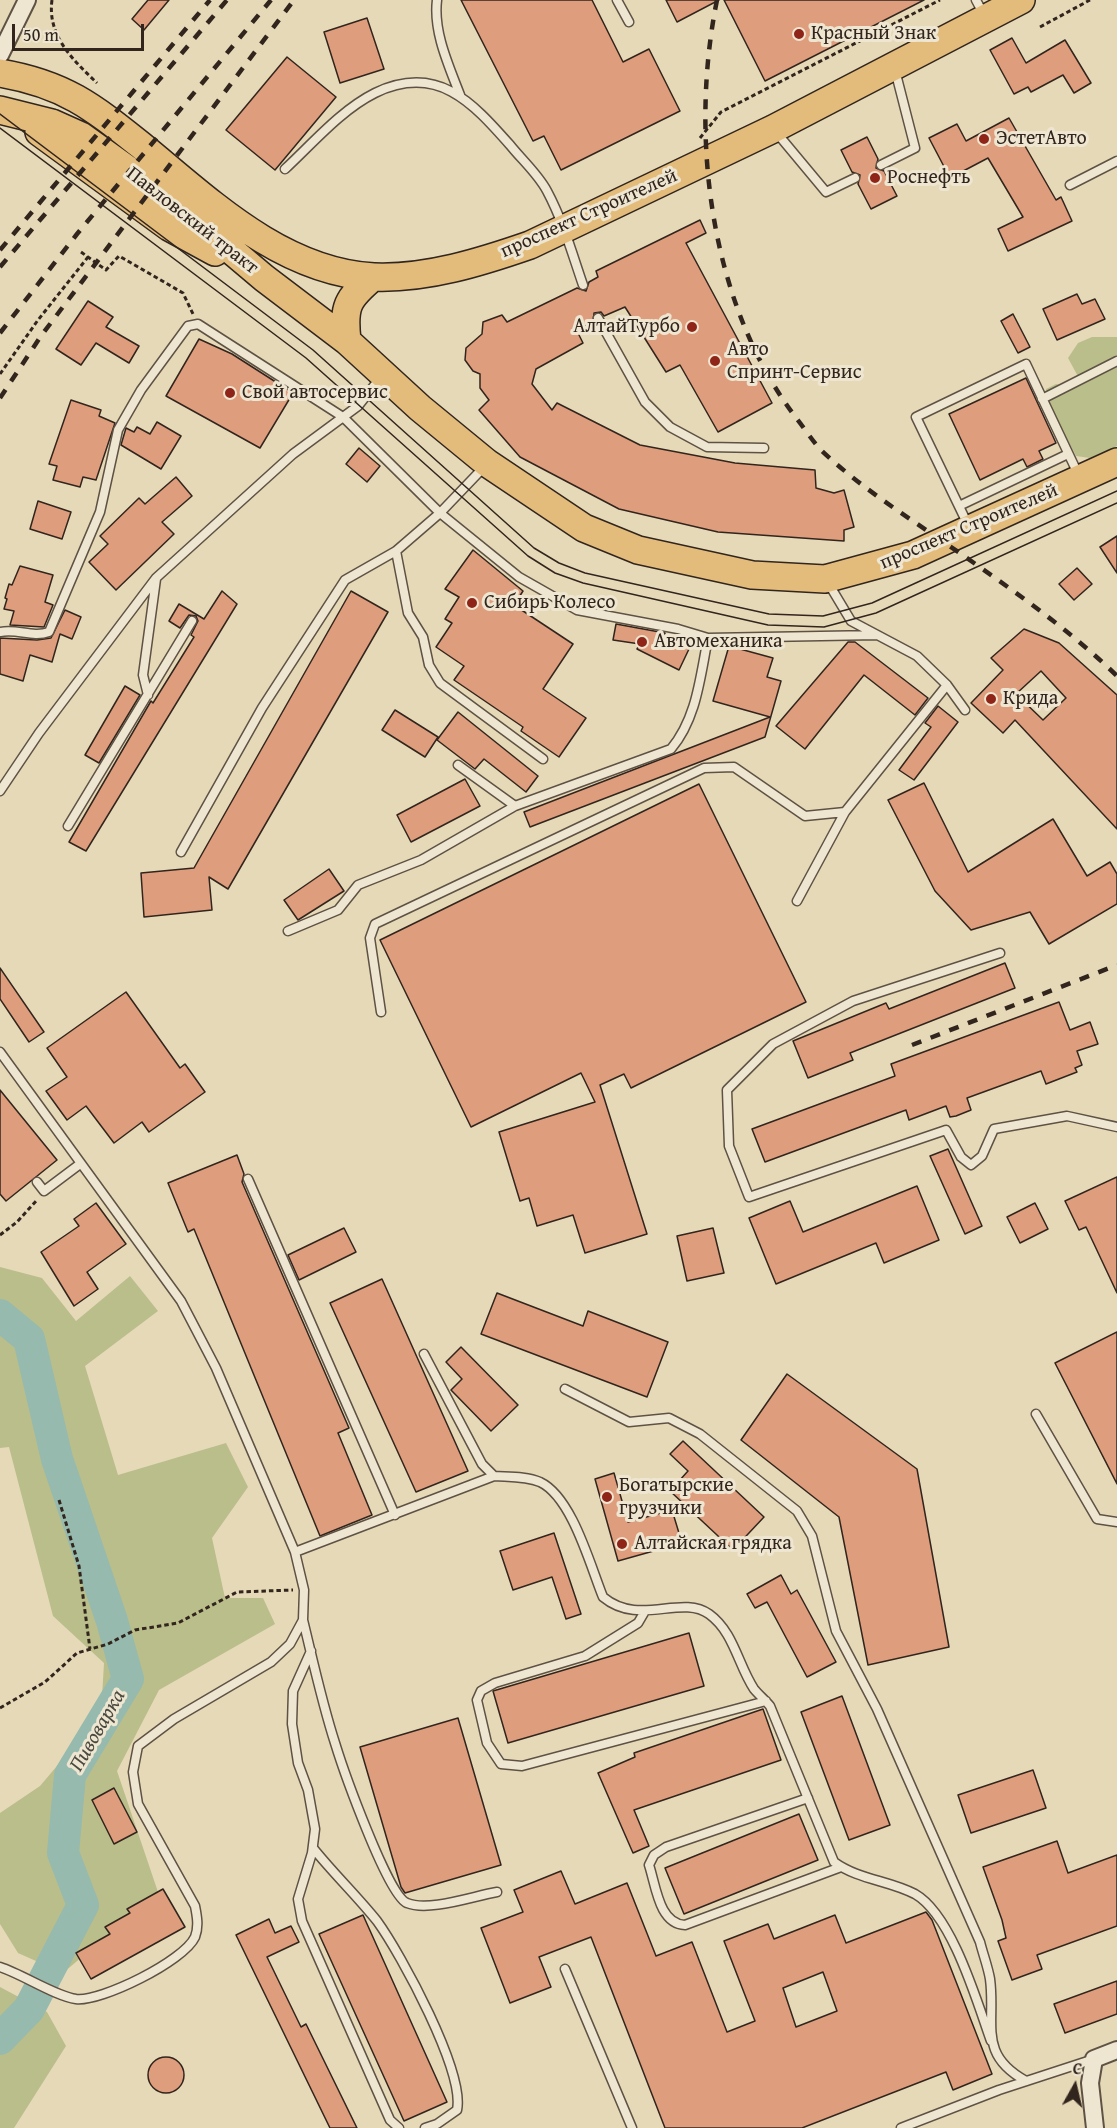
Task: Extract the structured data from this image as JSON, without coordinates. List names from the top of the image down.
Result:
{
  "streets": {
    "main road": ["проспект Строителей", "Павловский тракт"]
  },
  "crossings": [
    ["проспект Строителей", "Павловский тракт"]
  ],
  "water": ["Пивоварка"],
  "places": [
    "Красный Знак",
    "ЭстетАвто",
    "Роснефть",
    "АлтайТурбо",
    "Авто Спринт-Сервис",
    "Свой автосервис",
    "Сибирь Колесо",
    "Автомеханика",
    "Крида",
    "Богатырские грузчики",
    "Алтайская грядка"
  ],
  "scale_bar": "50 m",
  "north": "top"
}
